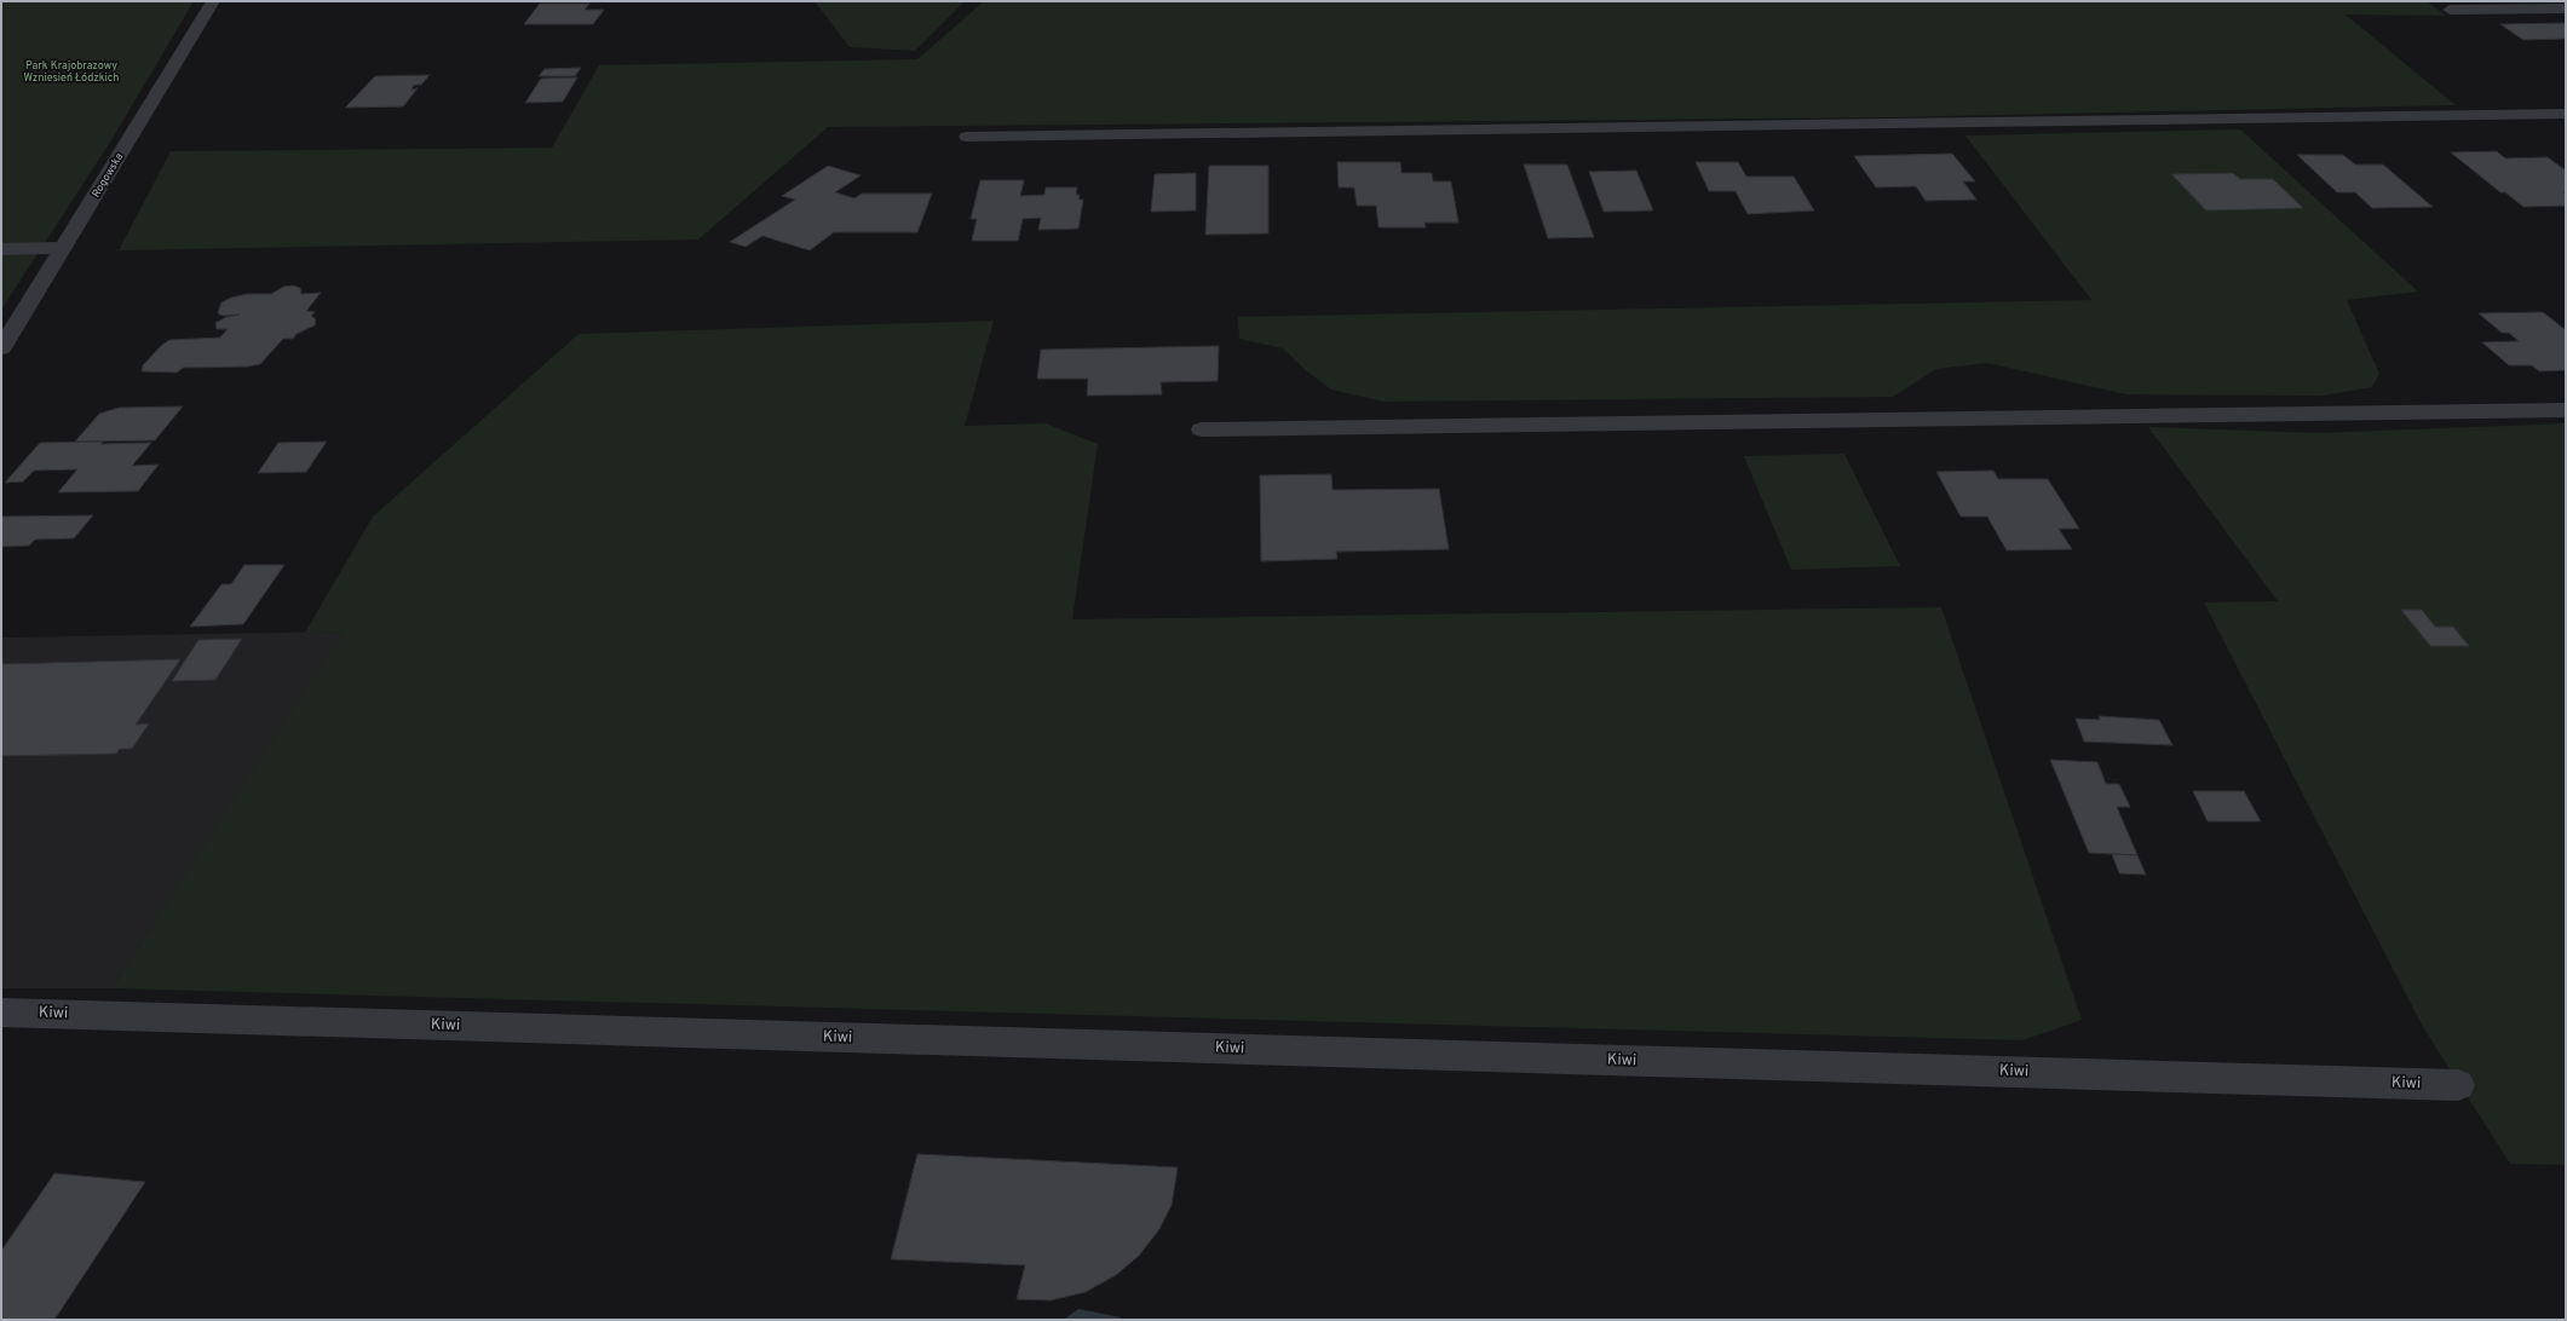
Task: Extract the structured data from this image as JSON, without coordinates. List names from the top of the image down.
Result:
{
  "streets": {
    "street": ["Rogowska", "Kiwi"]
  },
  "parks": ["Park Krajobrazowy Wzniesień Łódzkich"]
}
